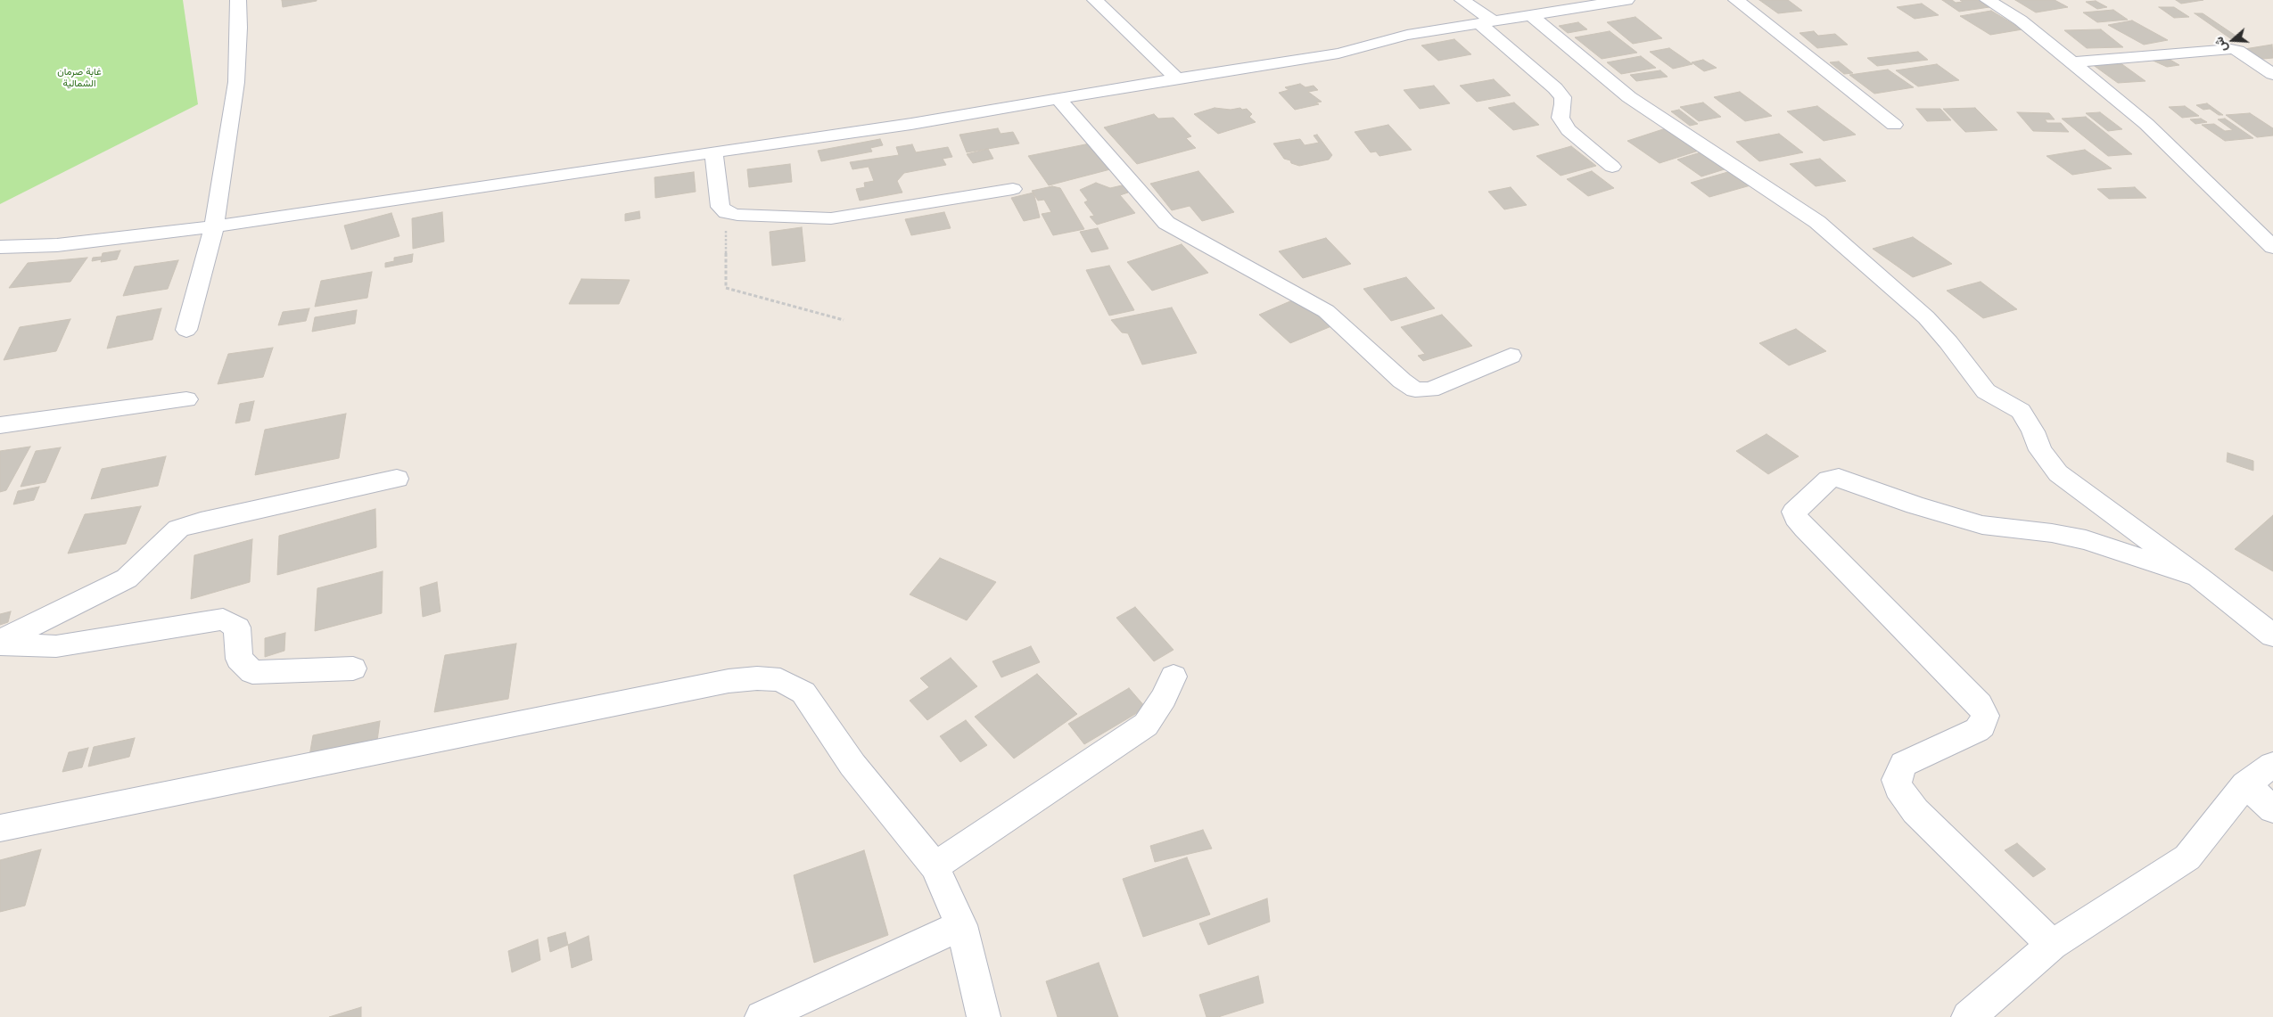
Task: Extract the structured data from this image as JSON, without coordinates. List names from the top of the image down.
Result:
{
  "parks": ["غابة صرمان الشمالية"],
  "north": "left"
}
